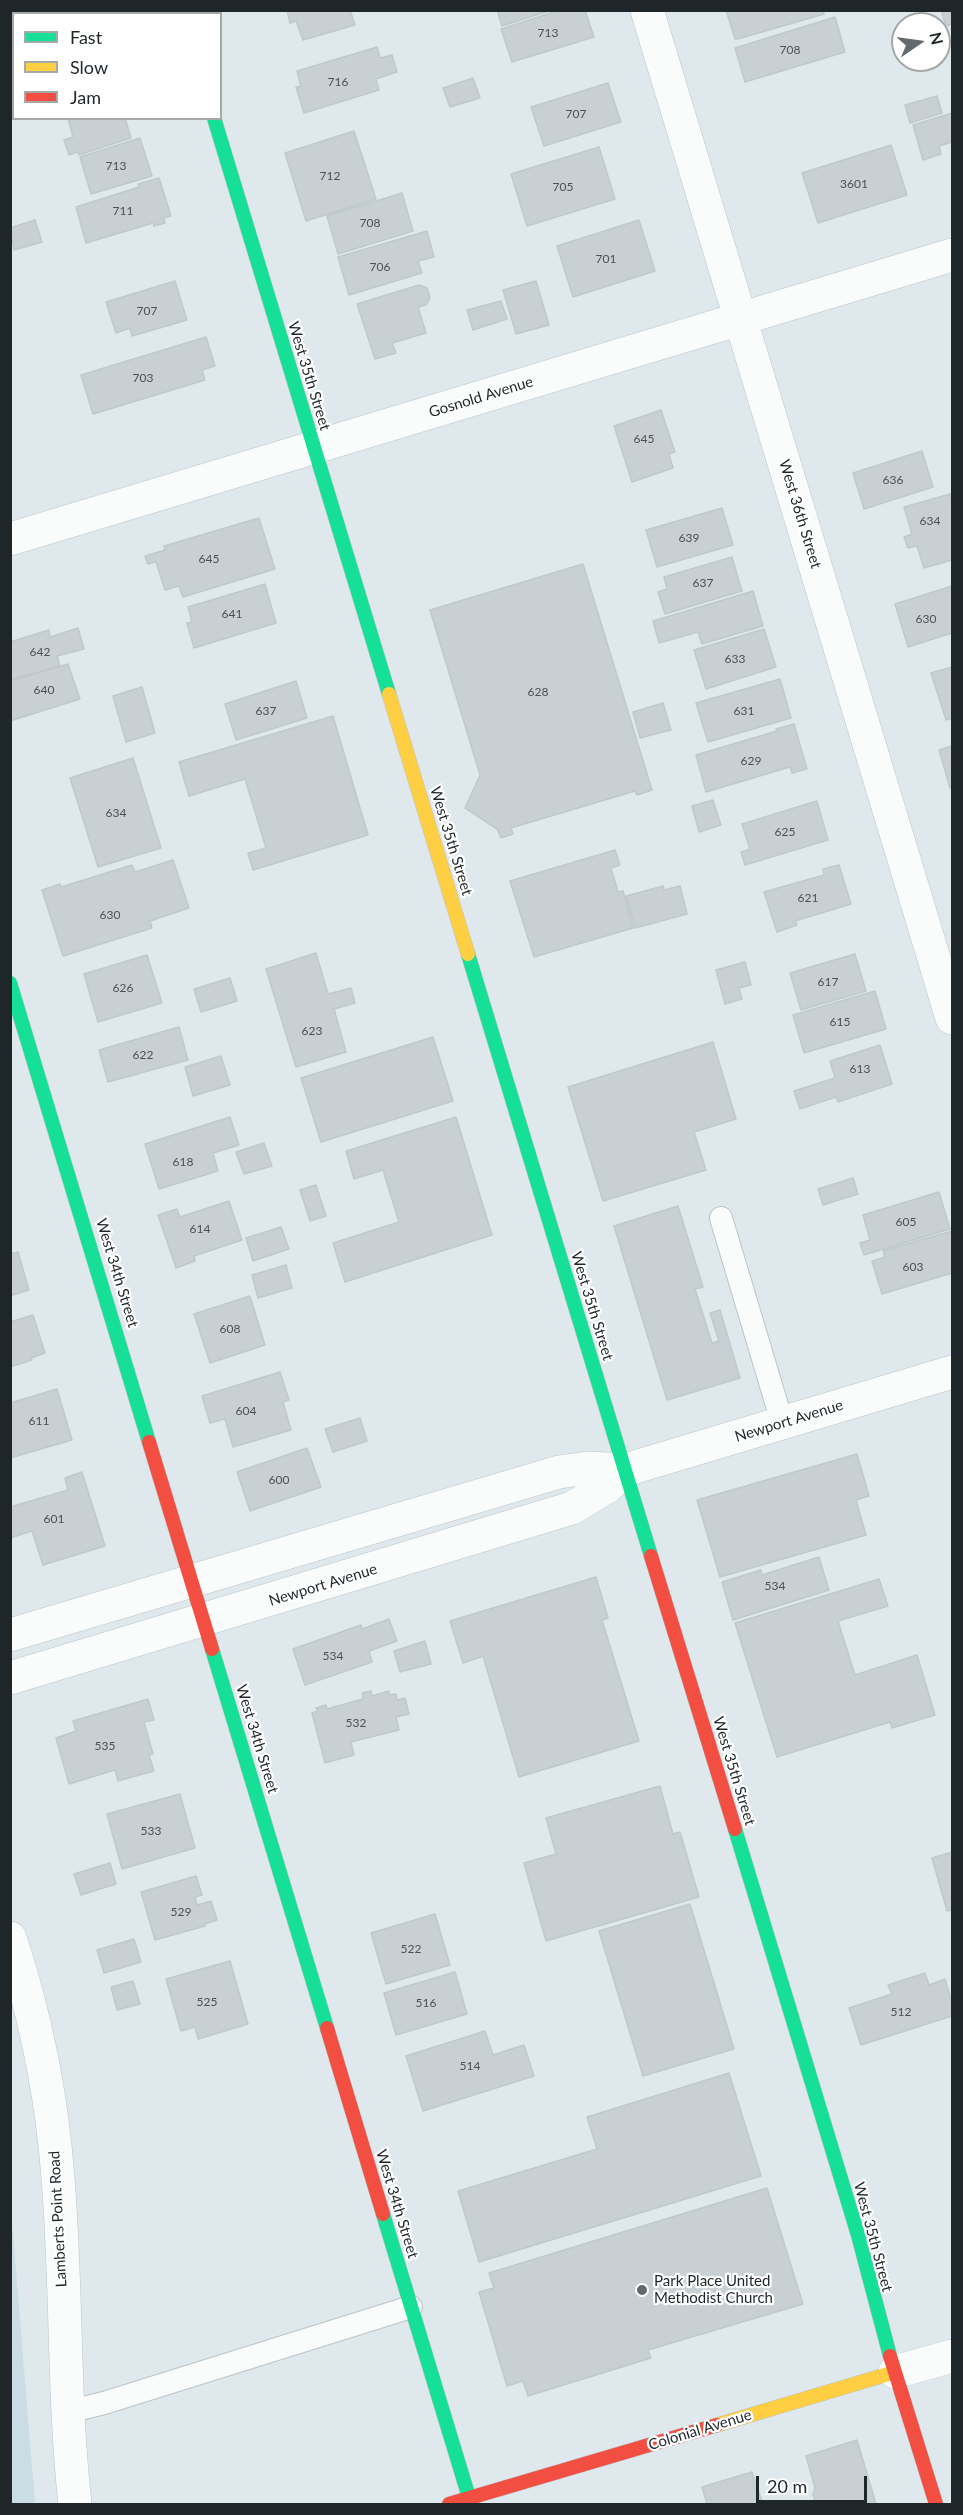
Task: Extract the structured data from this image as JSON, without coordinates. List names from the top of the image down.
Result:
{
  "streets": {
    "street": [
      "West 35th Street",
      "Gosnold Avenue",
      "West 36th Street",
      "West 34th Street",
      "Newport Avenue",
      "Lamberts Point Road",
      "Colonial Avenue"
    ]
  },
  "crossings": [
    ["West 35th Street", "Gosnold Avenue"],
    ["West 35th Street", "Newport Avenue"],
    ["West 35th Street", "Colonial Avenue"],
    ["Gosnold Avenue", "West 36th Street"],
    ["West 34th Street", "Newport Avenue"],
    ["West 34th Street", "Colonial Avenue"]
  ],
  "places": ["Park Place United Methodist Church"],
  "house_numbers": [
    "713",
    "708",
    "716",
    "707",
    "713",
    "712",
    "3601",
    "705",
    "711",
    "708",
    "701",
    "706",
    "707",
    "703",
    "645",
    "636",
    "634",
    "639",
    "645",
    "637",
    "641",
    "630",
    "642",
    "633",
    "640",
    "628",
    "637",
    "631",
    "629",
    "634",
    "625",
    "621",
    "630",
    "617",
    "626",
    "615",
    "623",
    "622",
    "613",
    "618",
    "605",
    "614",
    "603",
    "608",
    "604",
    "611",
    "600",
    "601",
    "534",
    "534",
    "532",
    "535",
    "533",
    "529",
    "522",
    "525",
    "516",
    "512",
    "514"
  ],
  "legend": ["Fast", "Slow", "Jam"],
  "scale_bar": "20 m",
  "north": "right"
}
